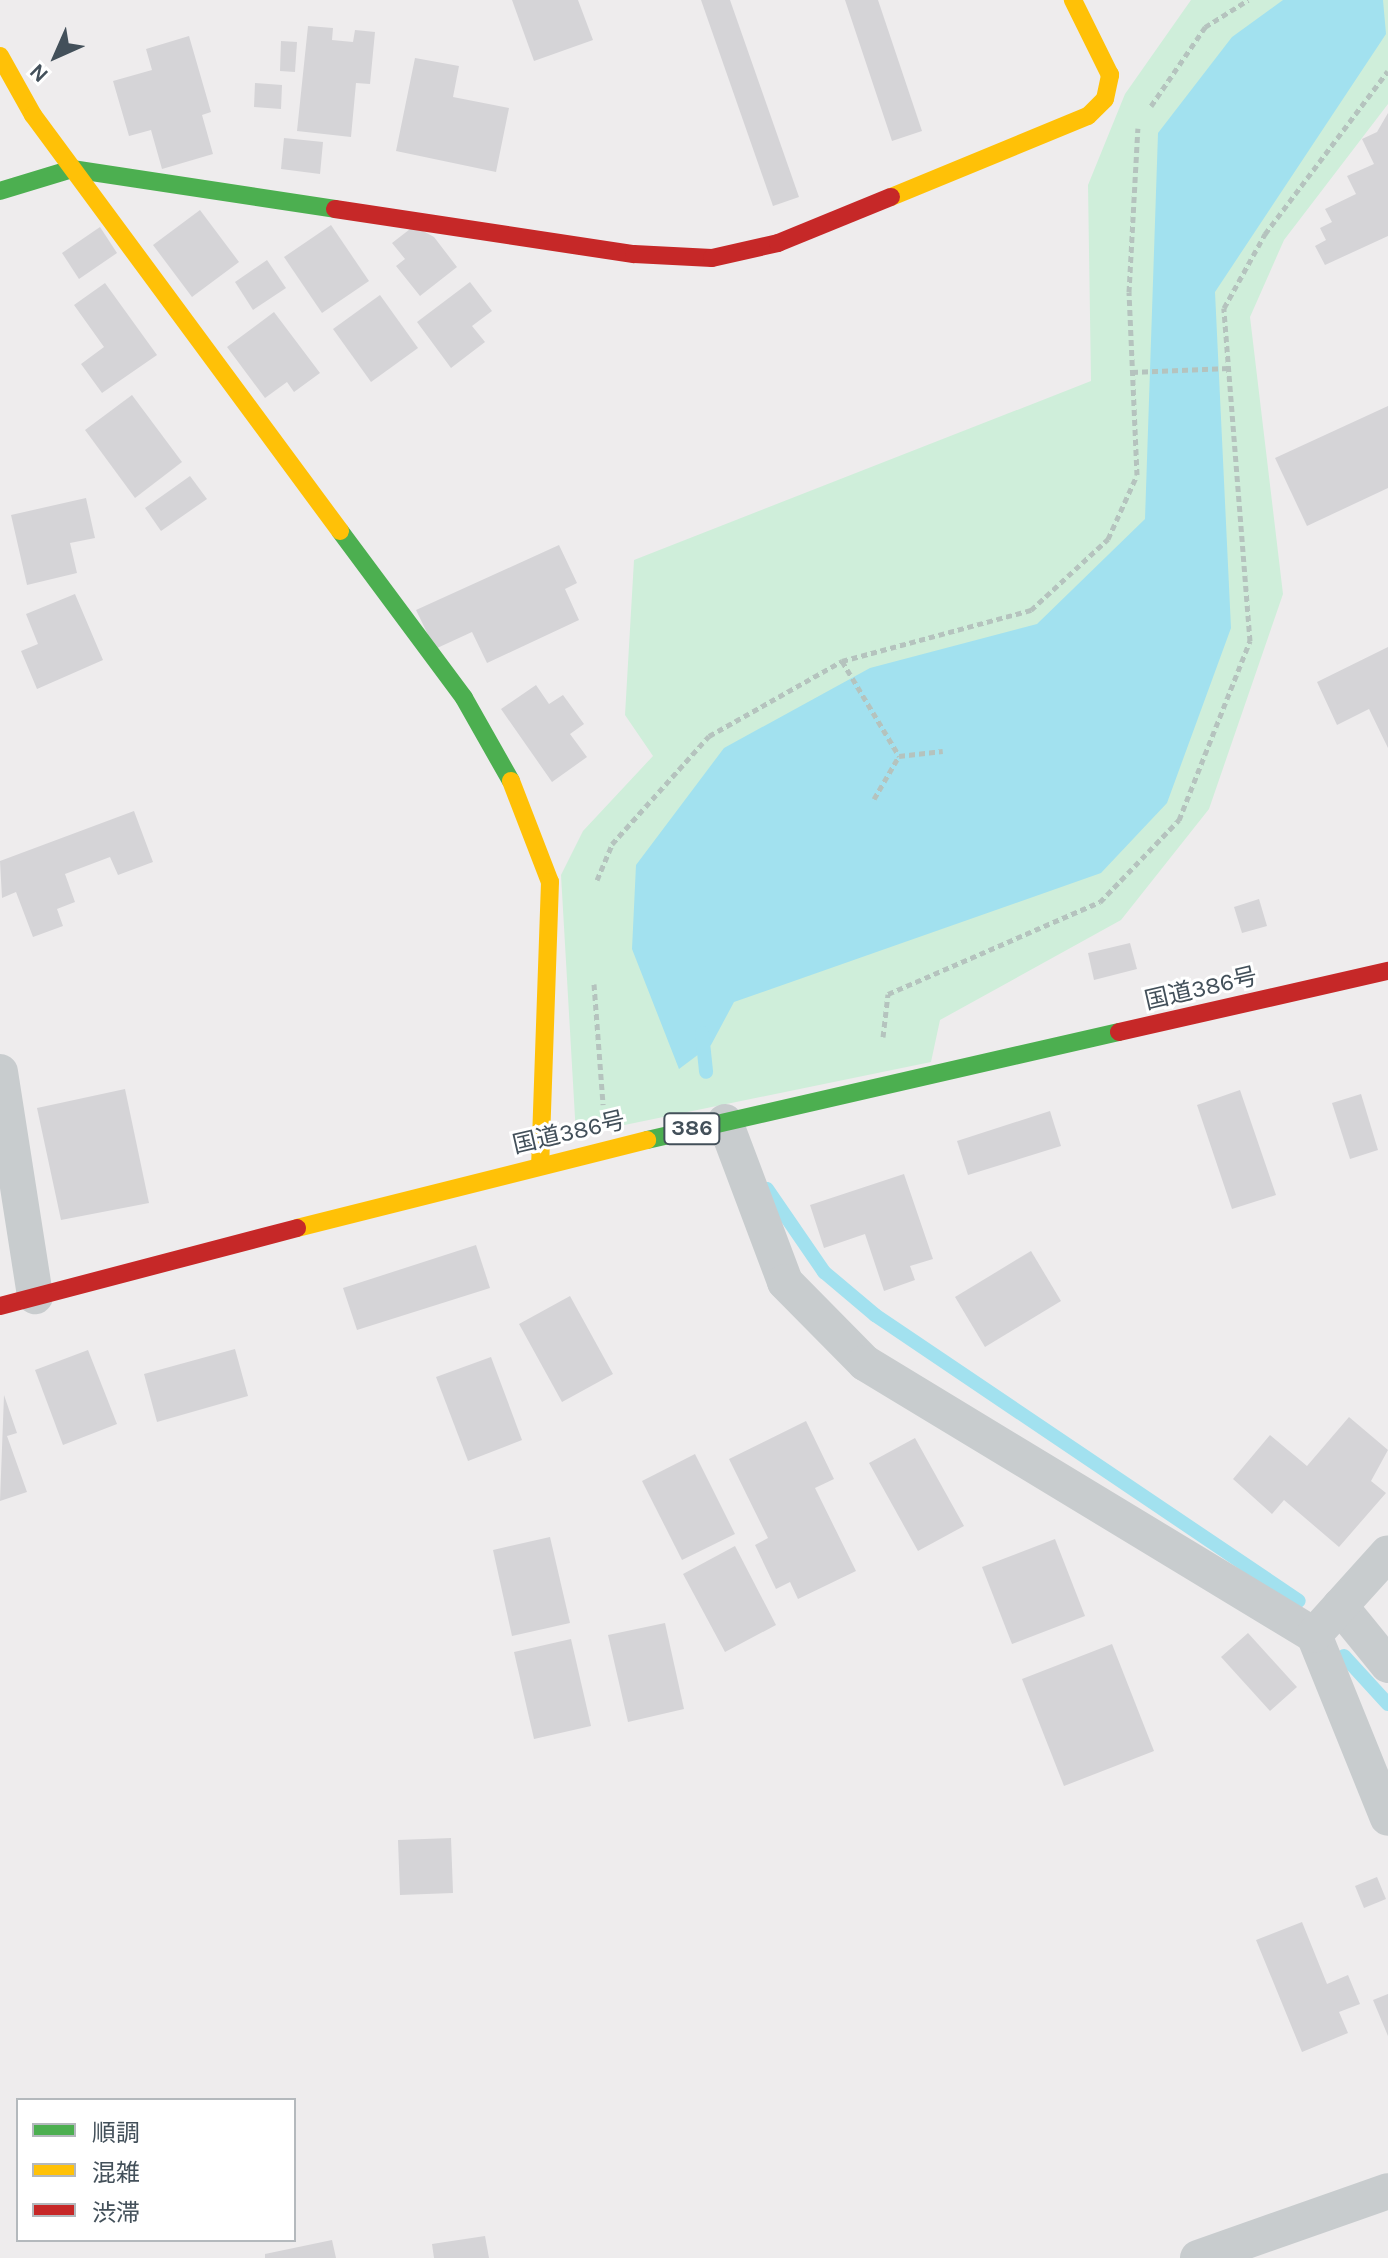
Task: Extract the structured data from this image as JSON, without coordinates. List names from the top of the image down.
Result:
{
  "streets": {
    "main road": ["国道386号", "386"]
  },
  "legend": ["順調", "混雑", "渋滞"],
  "north": "bottom left"
}
